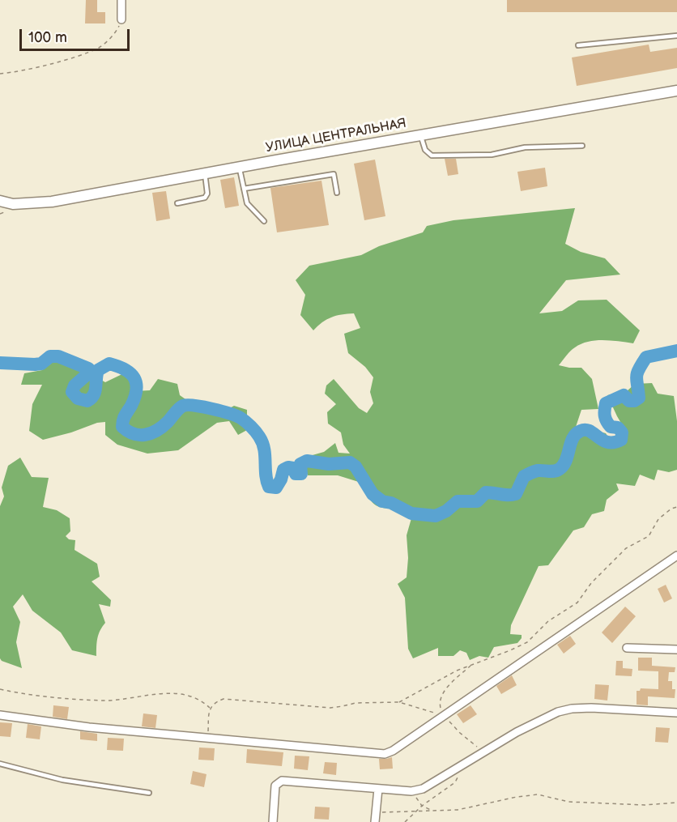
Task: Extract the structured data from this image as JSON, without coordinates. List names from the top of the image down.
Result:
{
  "streets": {
    "main road": ["УЛИЦА ЦЕНТРАЛЬНАЯ"]
  },
  "scale_bar": "100 m"
}
